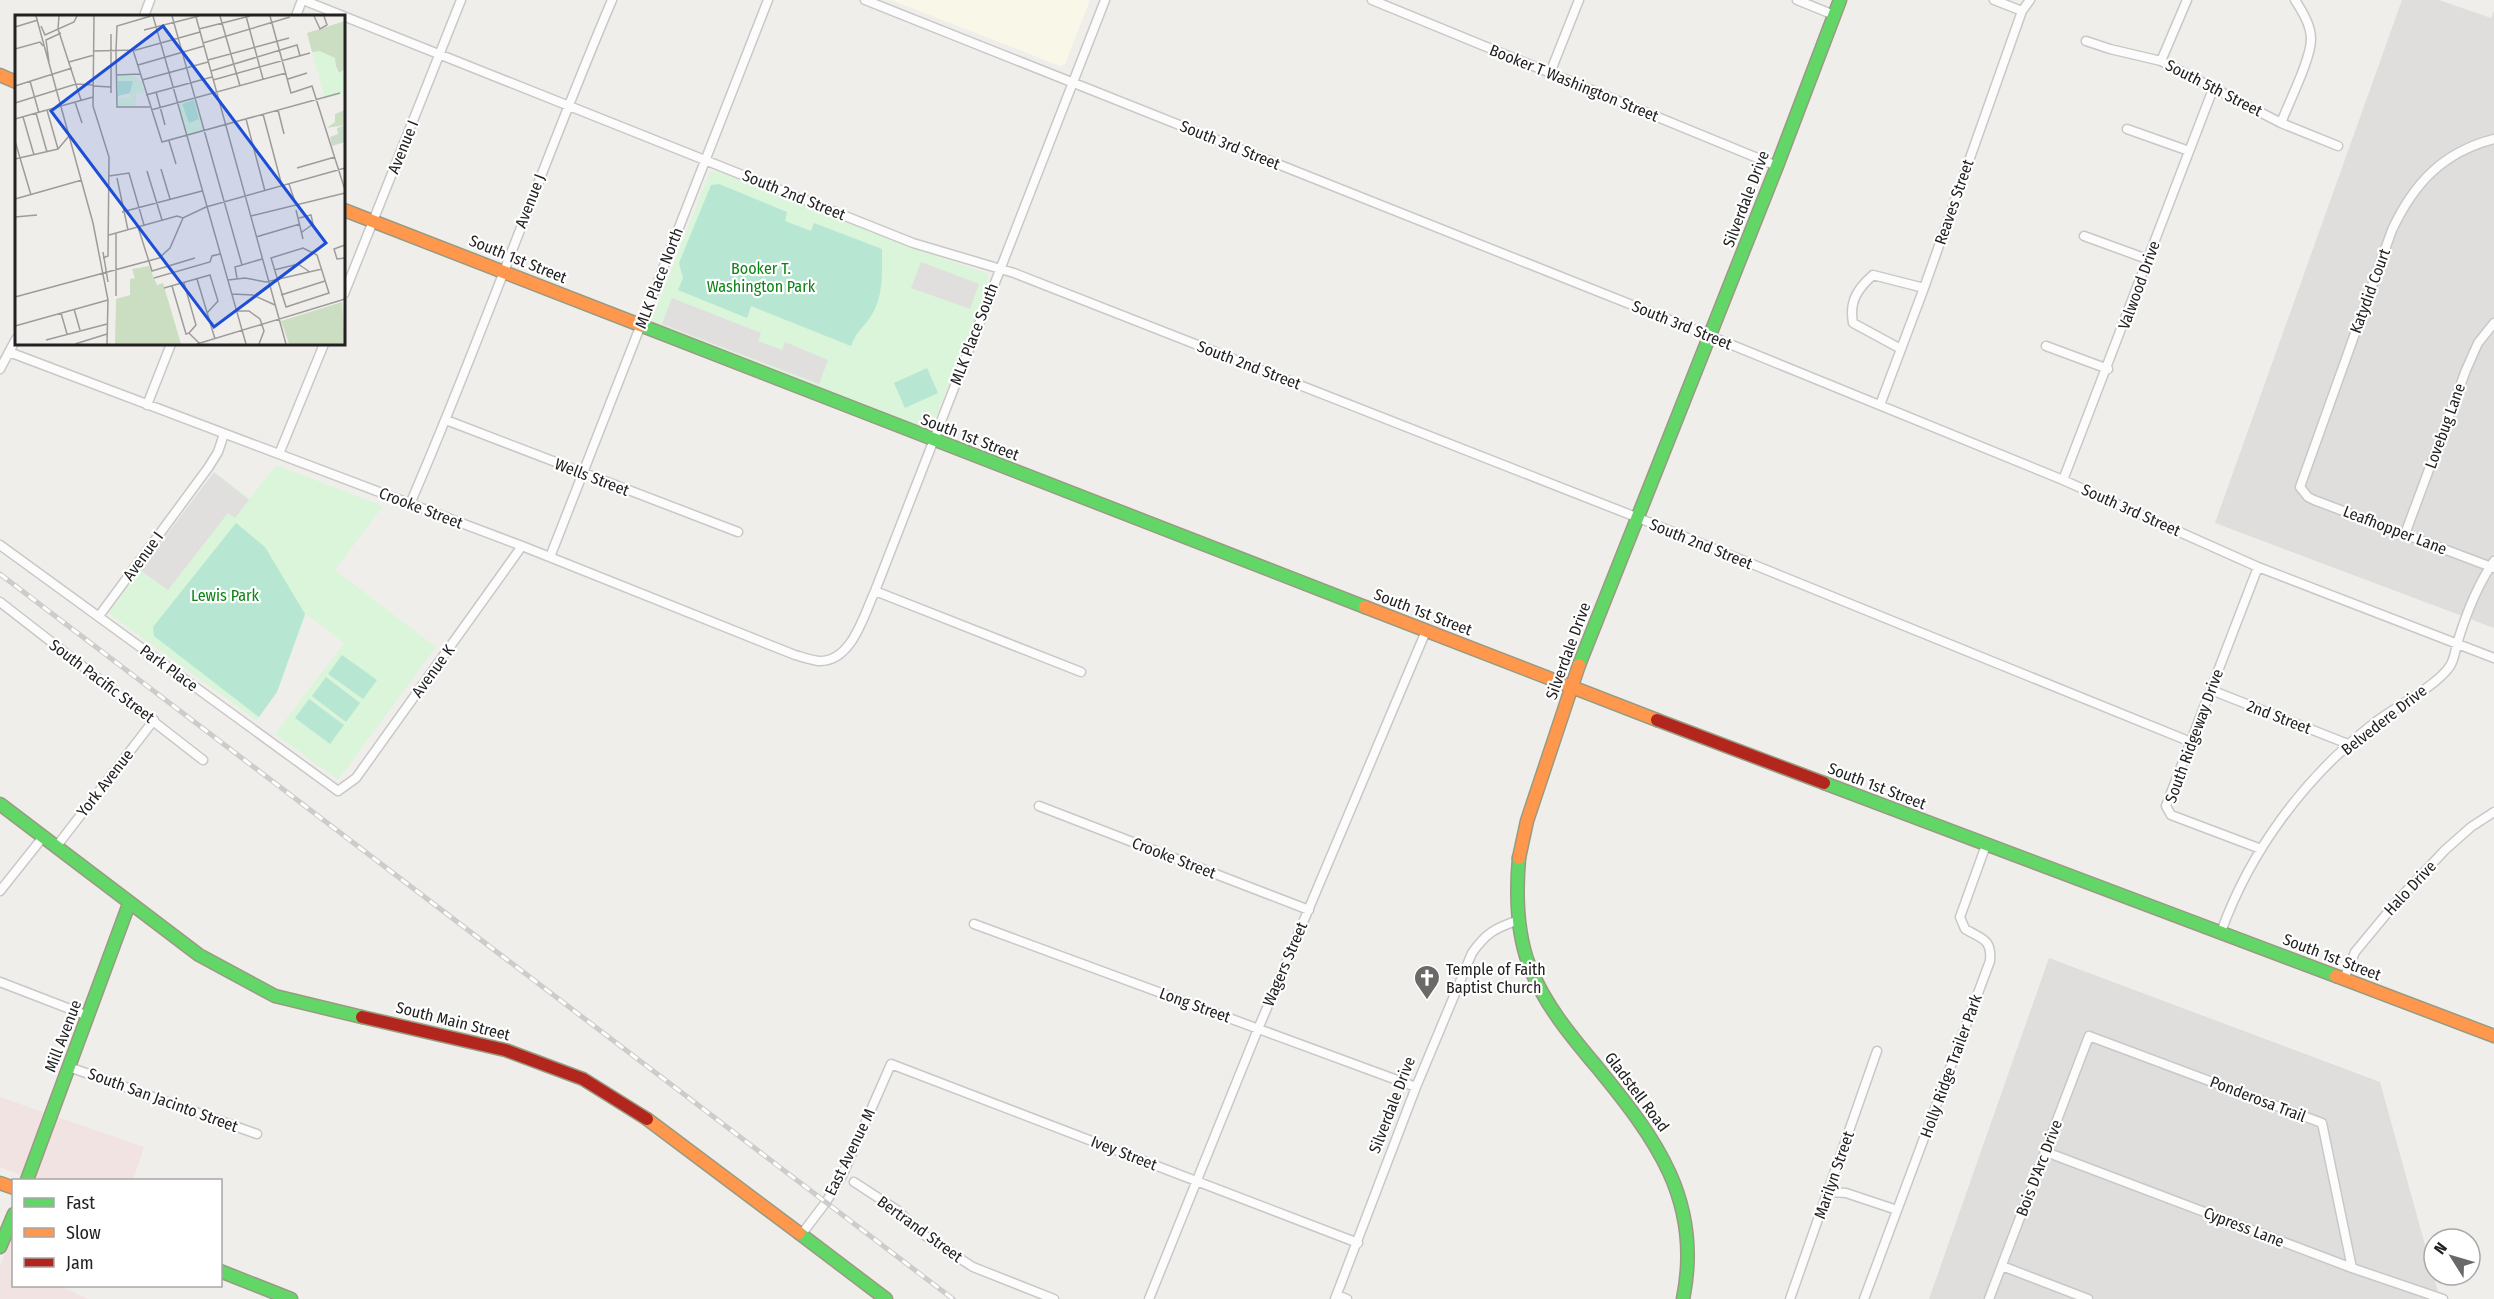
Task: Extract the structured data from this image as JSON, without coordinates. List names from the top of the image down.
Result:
{
  "streets": {
    "street": [
      "Booker T Washington Street",
      "South 5th Street",
      "South 3rd Street",
      "Avenue I",
      "South 2nd Street",
      "Silverdale Drive",
      "Avenue J",
      "Reaves Street",
      "South 1st Street",
      "MLK Place North",
      "Valwood Drive",
      "Katydid Court",
      "MLK Place South",
      "Lovebug Lane",
      "Wells Street",
      "Crooke Street",
      "Leafhopper Lane",
      "Park Place",
      "Avenue K",
      "South Pacific Street",
      "2nd Street",
      "Belvedere Drive",
      "South Ridgeway Drive",
      "York Avenue",
      "Halo Drive",
      "Wagers Street",
      "Long Street",
      "South Main Street",
      "Mill Avenue",
      "Holly Ridge Trailer Park",
      "Gladstell Road",
      "Ponderosa Trail",
      "South San Jacinto Street",
      "East Avenue M",
      "Ivey Street",
      "Bois D'Arc Drive",
      "Marilyn Street",
      "Cypress Lane",
      "Bertrand Street"
    ]
  },
  "crossings": [
    ["Booker T Washington Street", "Silverdale Drive"],
    ["South 5th Street", "Valwood Drive"],
    ["South 3rd Street", "Silverdale Drive"],
    ["South 3rd Street", "Reaves Street"],
    ["South 3rd Street", "Valwood Drive"],
    ["South 3rd Street", "MLK Place South"],
    ["South 3rd Street", "Belvedere Drive"],
    ["South 3rd Street", "South Ridgeway Drive"],
    ["Avenue I", "South 2nd Street"],
    ["Avenue I", "South 1st Street"],
    ["Avenue I", "Crooke Street"],
    ["Avenue I", "Park Place"],
    ["South 2nd Street", "Silverdale Drive"],
    ["South 2nd Street", "Avenue J"],
    ["South 2nd Street", "MLK Place North"],
    ["South 2nd Street", "MLK Place South"],
    ["South 2nd Street", "South Ridgeway Drive"],
    ["Silverdale Drive", "South 1st Street"],
    ["Silverdale Drive", "Long Street"],
    ["Silverdale Drive", "Gladstell Road"],
    ["Silverdale Drive", "Ivey Street"],
    ["Avenue J", "South 1st Street"],
    ["Avenue J", "Wells Street"],
    ["Avenue J", "Crooke Street"],
    ["South 1st Street", "MLK Place North"],
    ["South 1st Street", "MLK Place South"],
    ["South 1st Street", "Belvedere Drive"],
    ["South 1st Street", "Halo Drive"],
    ["South 1st Street", "Wagers Street"],
    ["South 1st Street", "Holly Ridge Trailer Park"],
    ["MLK Place North", "Wells Street"],
    ["MLK Place North", "Crooke Street"],
    ["Katydid Court", "Leafhopper Lane"],
    ["MLK Place South", "Crooke Street"],
    ["Lovebug Lane", "Leafhopper Lane"],
    ["Crooke Street", "Avenue K"],
    ["Crooke Street", "Wagers Street"],
    ["Leafhopper Lane", "Belvedere Drive"],
    ["Park Place", "Avenue K"],
    ["South Pacific Street", "York Avenue"],
    ["2nd Street", "Belvedere Drive"],
    ["2nd Street", "South Ridgeway Drive"],
    ["Belvedere Drive", "South Ridgeway Drive"],
    ["York Avenue", "South Main Street"],
    ["Wagers Street", "Long Street"],
    ["Wagers Street", "Ivey Street"],
    ["South Main Street", "Mill Avenue"],
    ["South Main Street", "East Avenue M"],
    ["Mill Avenue", "South San Jacinto Street"],
    ["Ponderosa Trail", "Bois D'Arc Drive"],
    ["Ponderosa Trail", "Cypress Lane"],
    ["East Avenue M", "Ivey Street"],
    ["Bois D'Arc Drive", "Cypress Lane"]
  ],
  "parks": ["Booker T. Washington Park", "Lewis Park"],
  "places": {
    "church": ["Temple of Faith Baptist Church"]
  },
  "legend": ["Fast", "Slow", "Jam"],
  "north": "top left"
}
